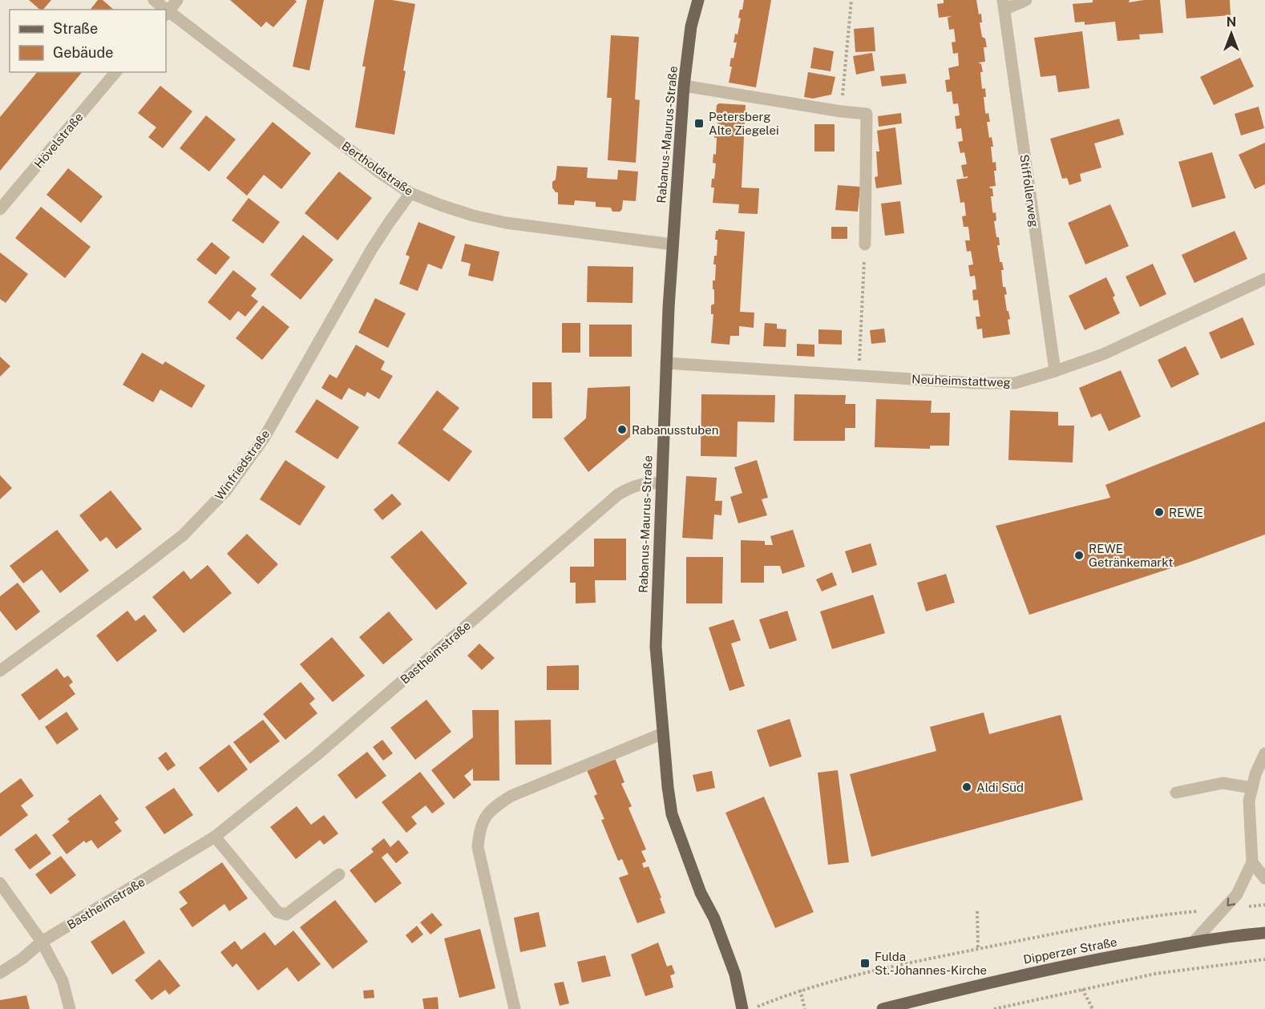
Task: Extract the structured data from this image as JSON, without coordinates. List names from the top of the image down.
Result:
{
  "streets": {
    "main road": ["Rabanus-Maurus-Straße", "Dipperzer Straße"],
    "street": [
      "Hövelstraße",
      "Bertholdstraße",
      "Stiffollerweg",
      "Neuheimstattweg",
      "Winfriedstraße",
      "Bastheimstraße"
    ]
  },
  "crossings": [
    ["Rabanus-Maurus-Straße", "Bertholdstraße"],
    ["Rabanus-Maurus-Straße", "Neuheimstattweg"],
    ["Rabanus-Maurus-Straße", "Bastheimstraße"],
    ["Bertholdstraße", "Winfriedstraße"],
    ["Stiffollerweg", "Neuheimstattweg"]
  ],
  "places": {
    "transit": ["Petersberg Alte Ziegelei", "Fulda St.-Johannes-Kirche"],
    "other": [
      "Rabanusstuben",
      "REWE",
      "REWE Getränkemarkt",
      "Aldi Süd"
    ]
  },
  "legend": ["Straße", "Gebäude"],
  "north": "top"
}
